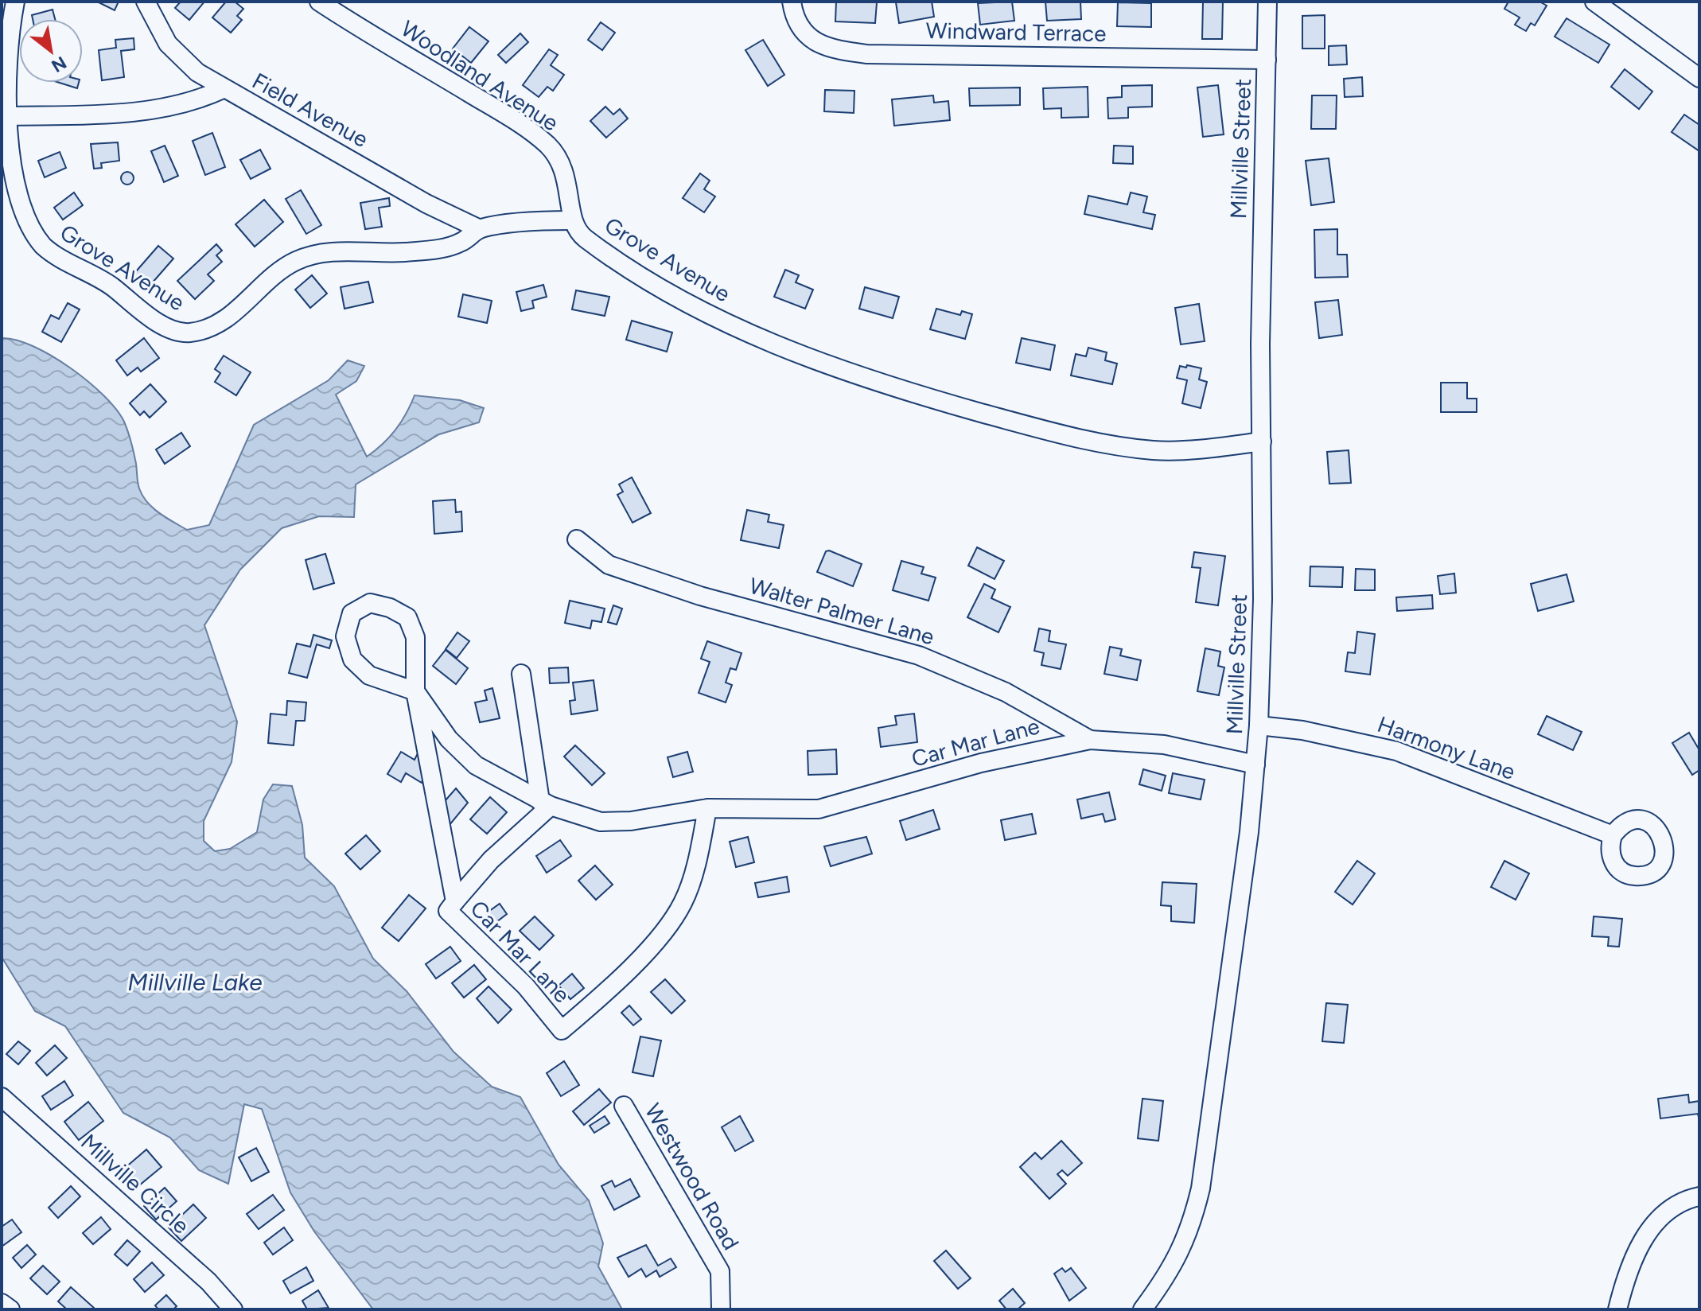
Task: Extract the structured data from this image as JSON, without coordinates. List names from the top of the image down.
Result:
{
  "streets": {
    "street": [
      "Windward Terrace",
      "Woodland Avenue",
      "Field Avenue",
      "Millville Street",
      "Grove Avenue",
      "Walter Palmer Lane",
      "Car Mar Lane",
      "Harmony Lane",
      "Westwood Road",
      "Millville Circle"
    ]
  },
  "crossings": [
    ["Windward Terrace", "Millville Street"],
    ["Woodland Avenue", "Grove Avenue"],
    ["Field Avenue", "Grove Avenue"],
    ["Millville Street", "Grove Avenue"],
    ["Millville Street", "Car Mar Lane"],
    ["Millville Street", "Harmony Lane"],
    ["Walter Palmer Lane", "Car Mar Lane"]
  ],
  "water": ["Millville Lake"],
  "north": "bottom right"
}
